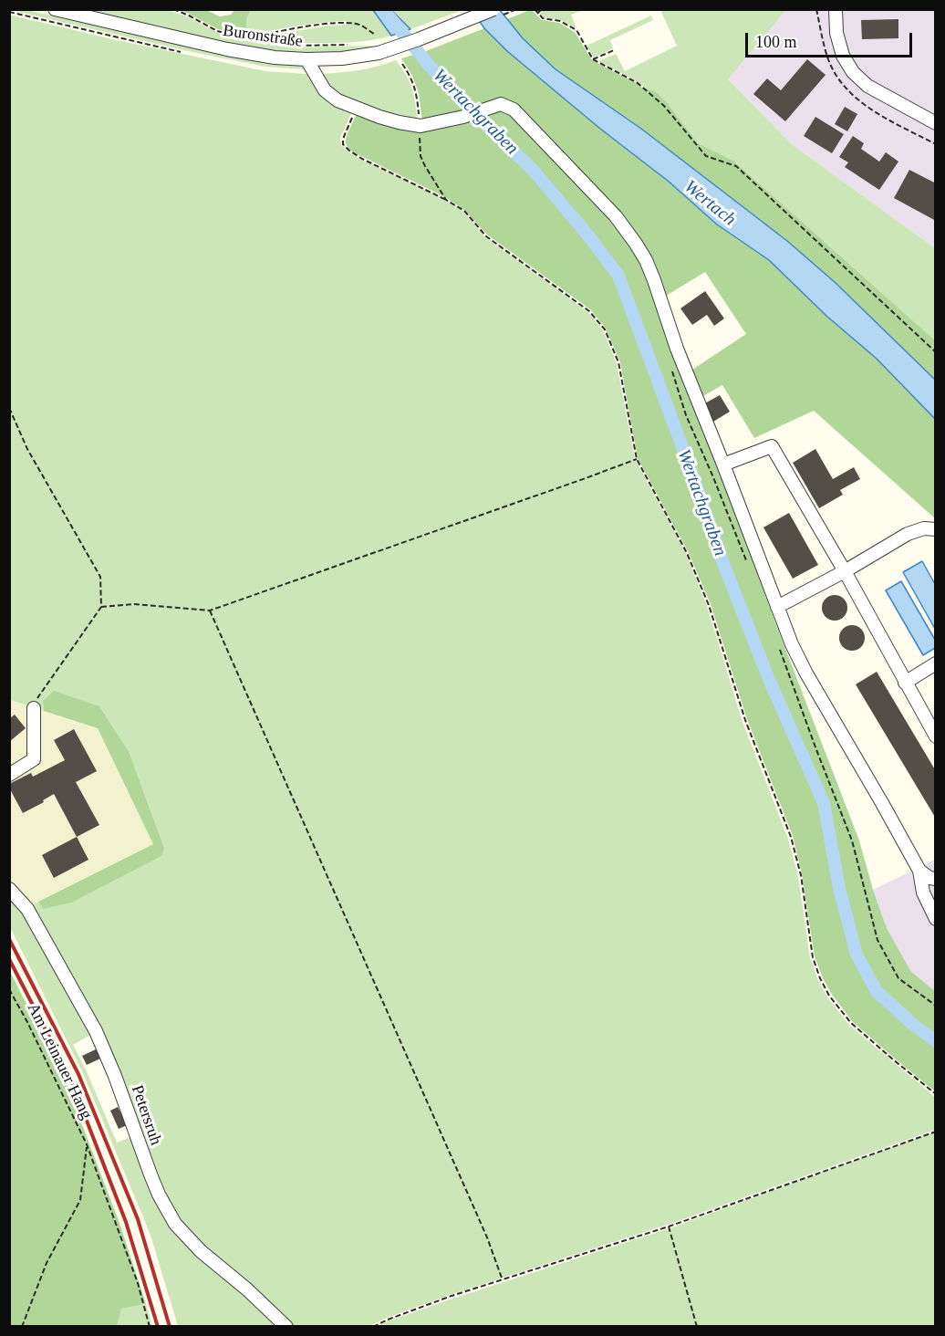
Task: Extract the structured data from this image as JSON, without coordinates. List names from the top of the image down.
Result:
{
  "streets": {
    "street": ["Buronstraße", "Petersruh"],
    "path": ["Am Leinauer Hang"]
  },
  "water": ["Wertachgraben", "Wertach"],
  "scale_bar": "100 m"
}
